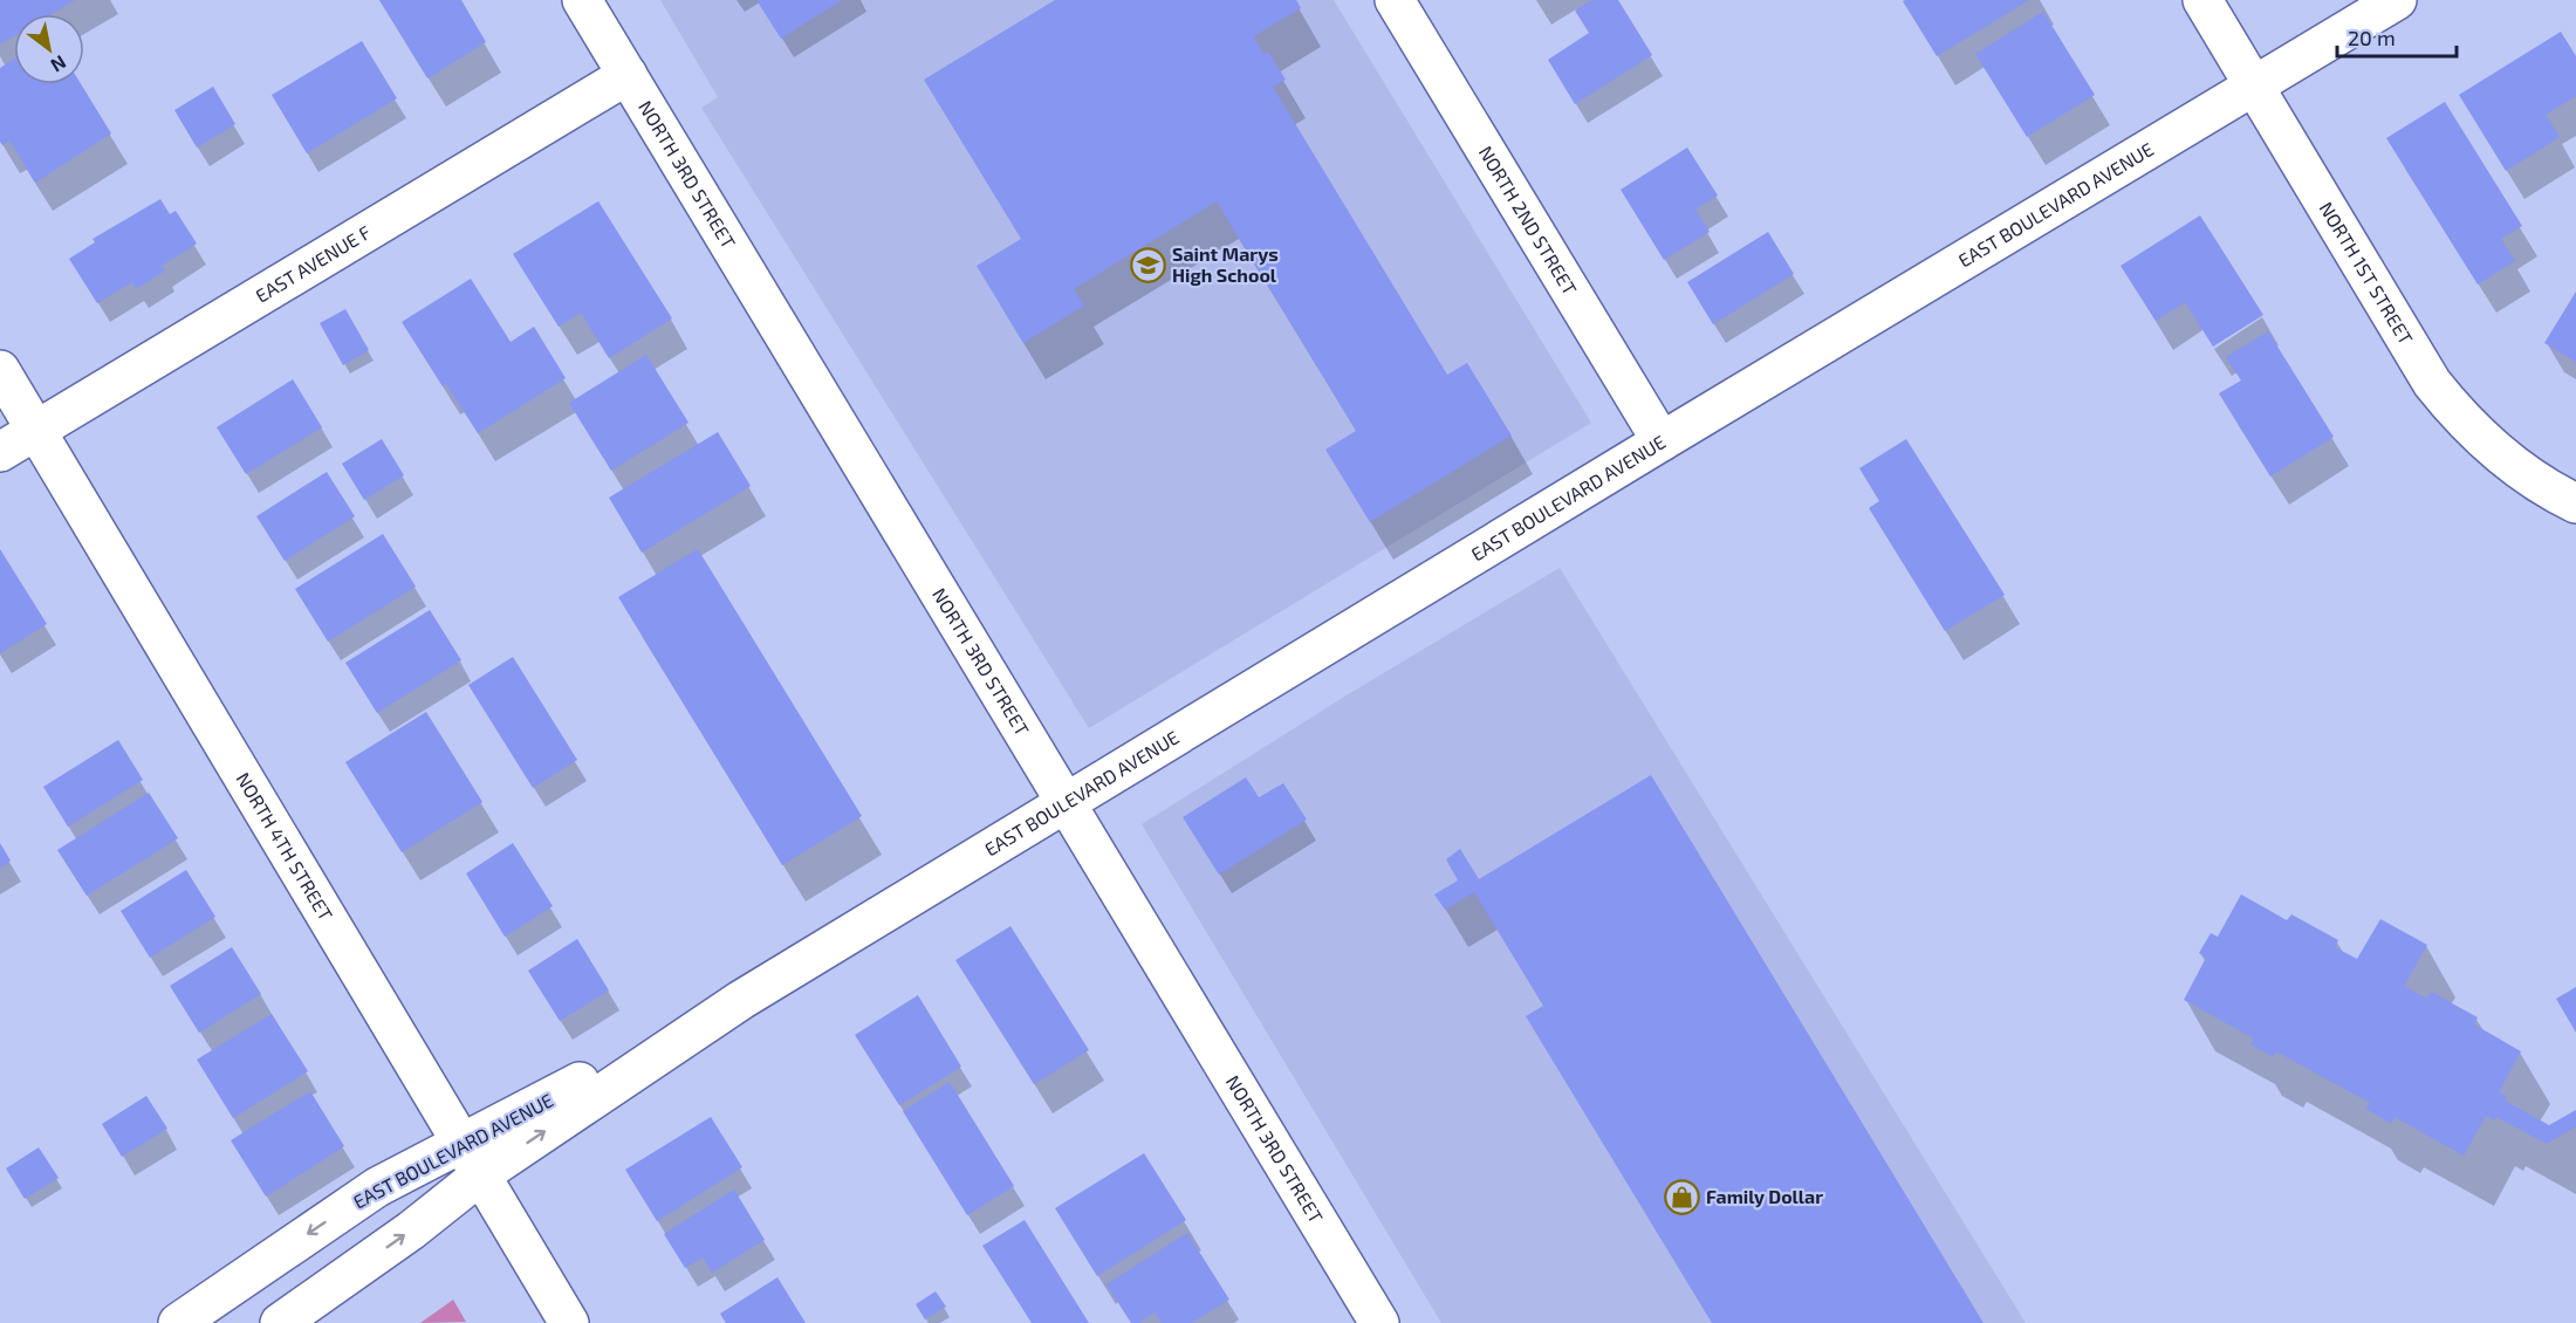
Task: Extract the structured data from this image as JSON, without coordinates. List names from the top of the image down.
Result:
{
  "streets": {
    "street": [
      "NORTH 3RD STREET",
      "EAST BOULEVARD AVENUE",
      "NORTH 2ND STREET",
      "EAST AVENUE F",
      "NORTH 1ST STREET",
      "NORTH 4TH STREET"
    ]
  },
  "crossings": [
    ["NORTH 3RD STREET", "EAST BOULEVARD AVENUE"],
    ["NORTH 3RD STREET", "EAST AVENUE F"],
    ["EAST BOULEVARD AVENUE", "NORTH 2ND STREET"],
    ["EAST BOULEVARD AVENUE", "NORTH 1ST STREET"],
    ["EAST BOULEVARD AVENUE", "NORTH 4TH STREET"],
    ["EAST AVENUE F", "NORTH 4TH STREET"]
  ],
  "places": {
    "school or university": ["Saint Marys High School"],
    "shop": ["Family Dollar"]
  },
  "scale_bar": "20 m",
  "north": "bottom right"
}
